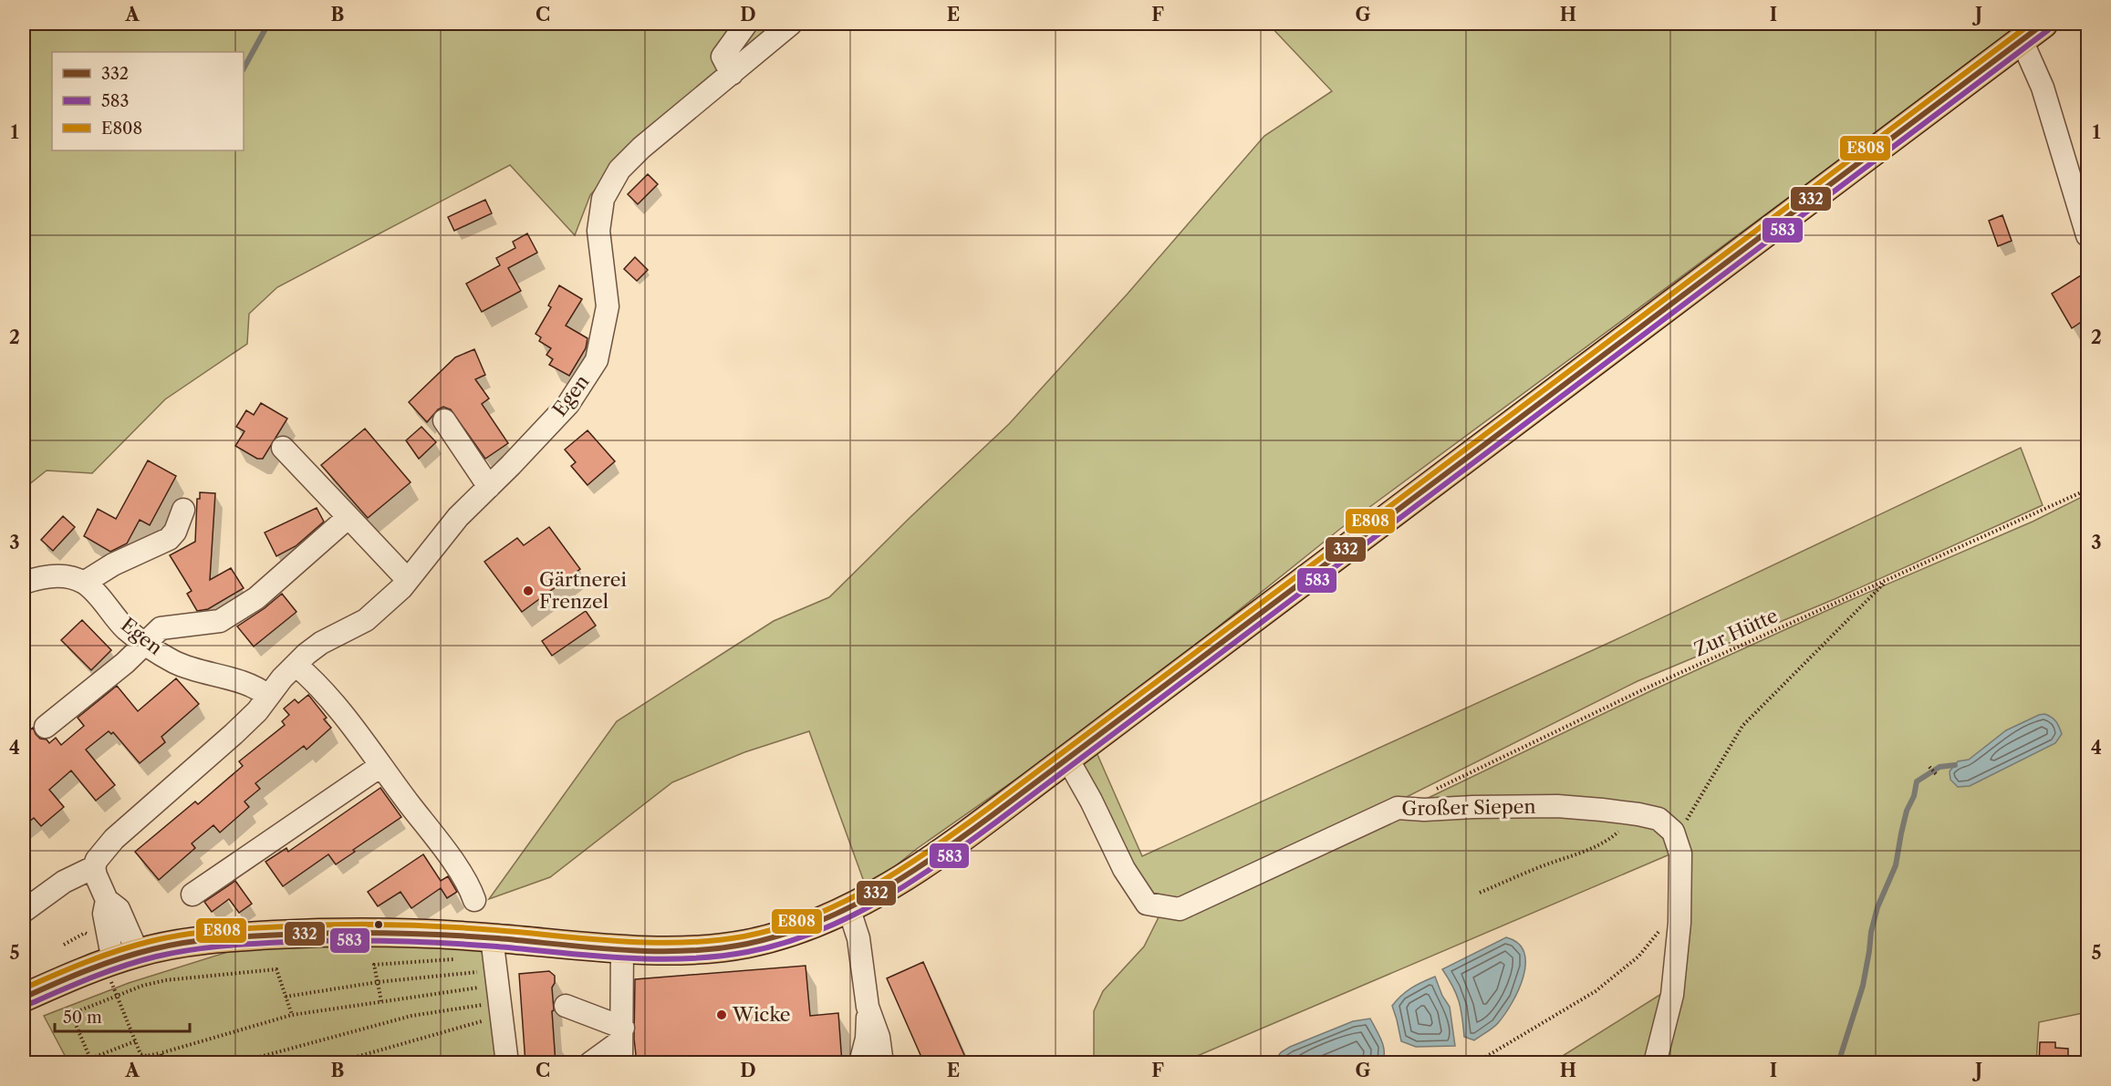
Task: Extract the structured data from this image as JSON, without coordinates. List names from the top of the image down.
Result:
{
  "streets": {
    "street": ["Egen", "Großer Siepen"],
    "path": ["Zur Hütte"]
  },
  "places": ["Gärtnerei Frenzel", "Wicke"],
  "lines": ["transit line 332", "transit line E808", "transit line 583"],
  "legend": ["332", "583", "E808"],
  "scale_bar": "50 m",
  "grid": {
    "columns": [
      "A",
      "B",
      "C",
      "D",
      "E",
      "F",
      "G",
      "H",
      "I",
      "J"
    ],
    "rows": [
      "1",
      "2",
      "3",
      "4",
      "5"
    ]
  }
}
